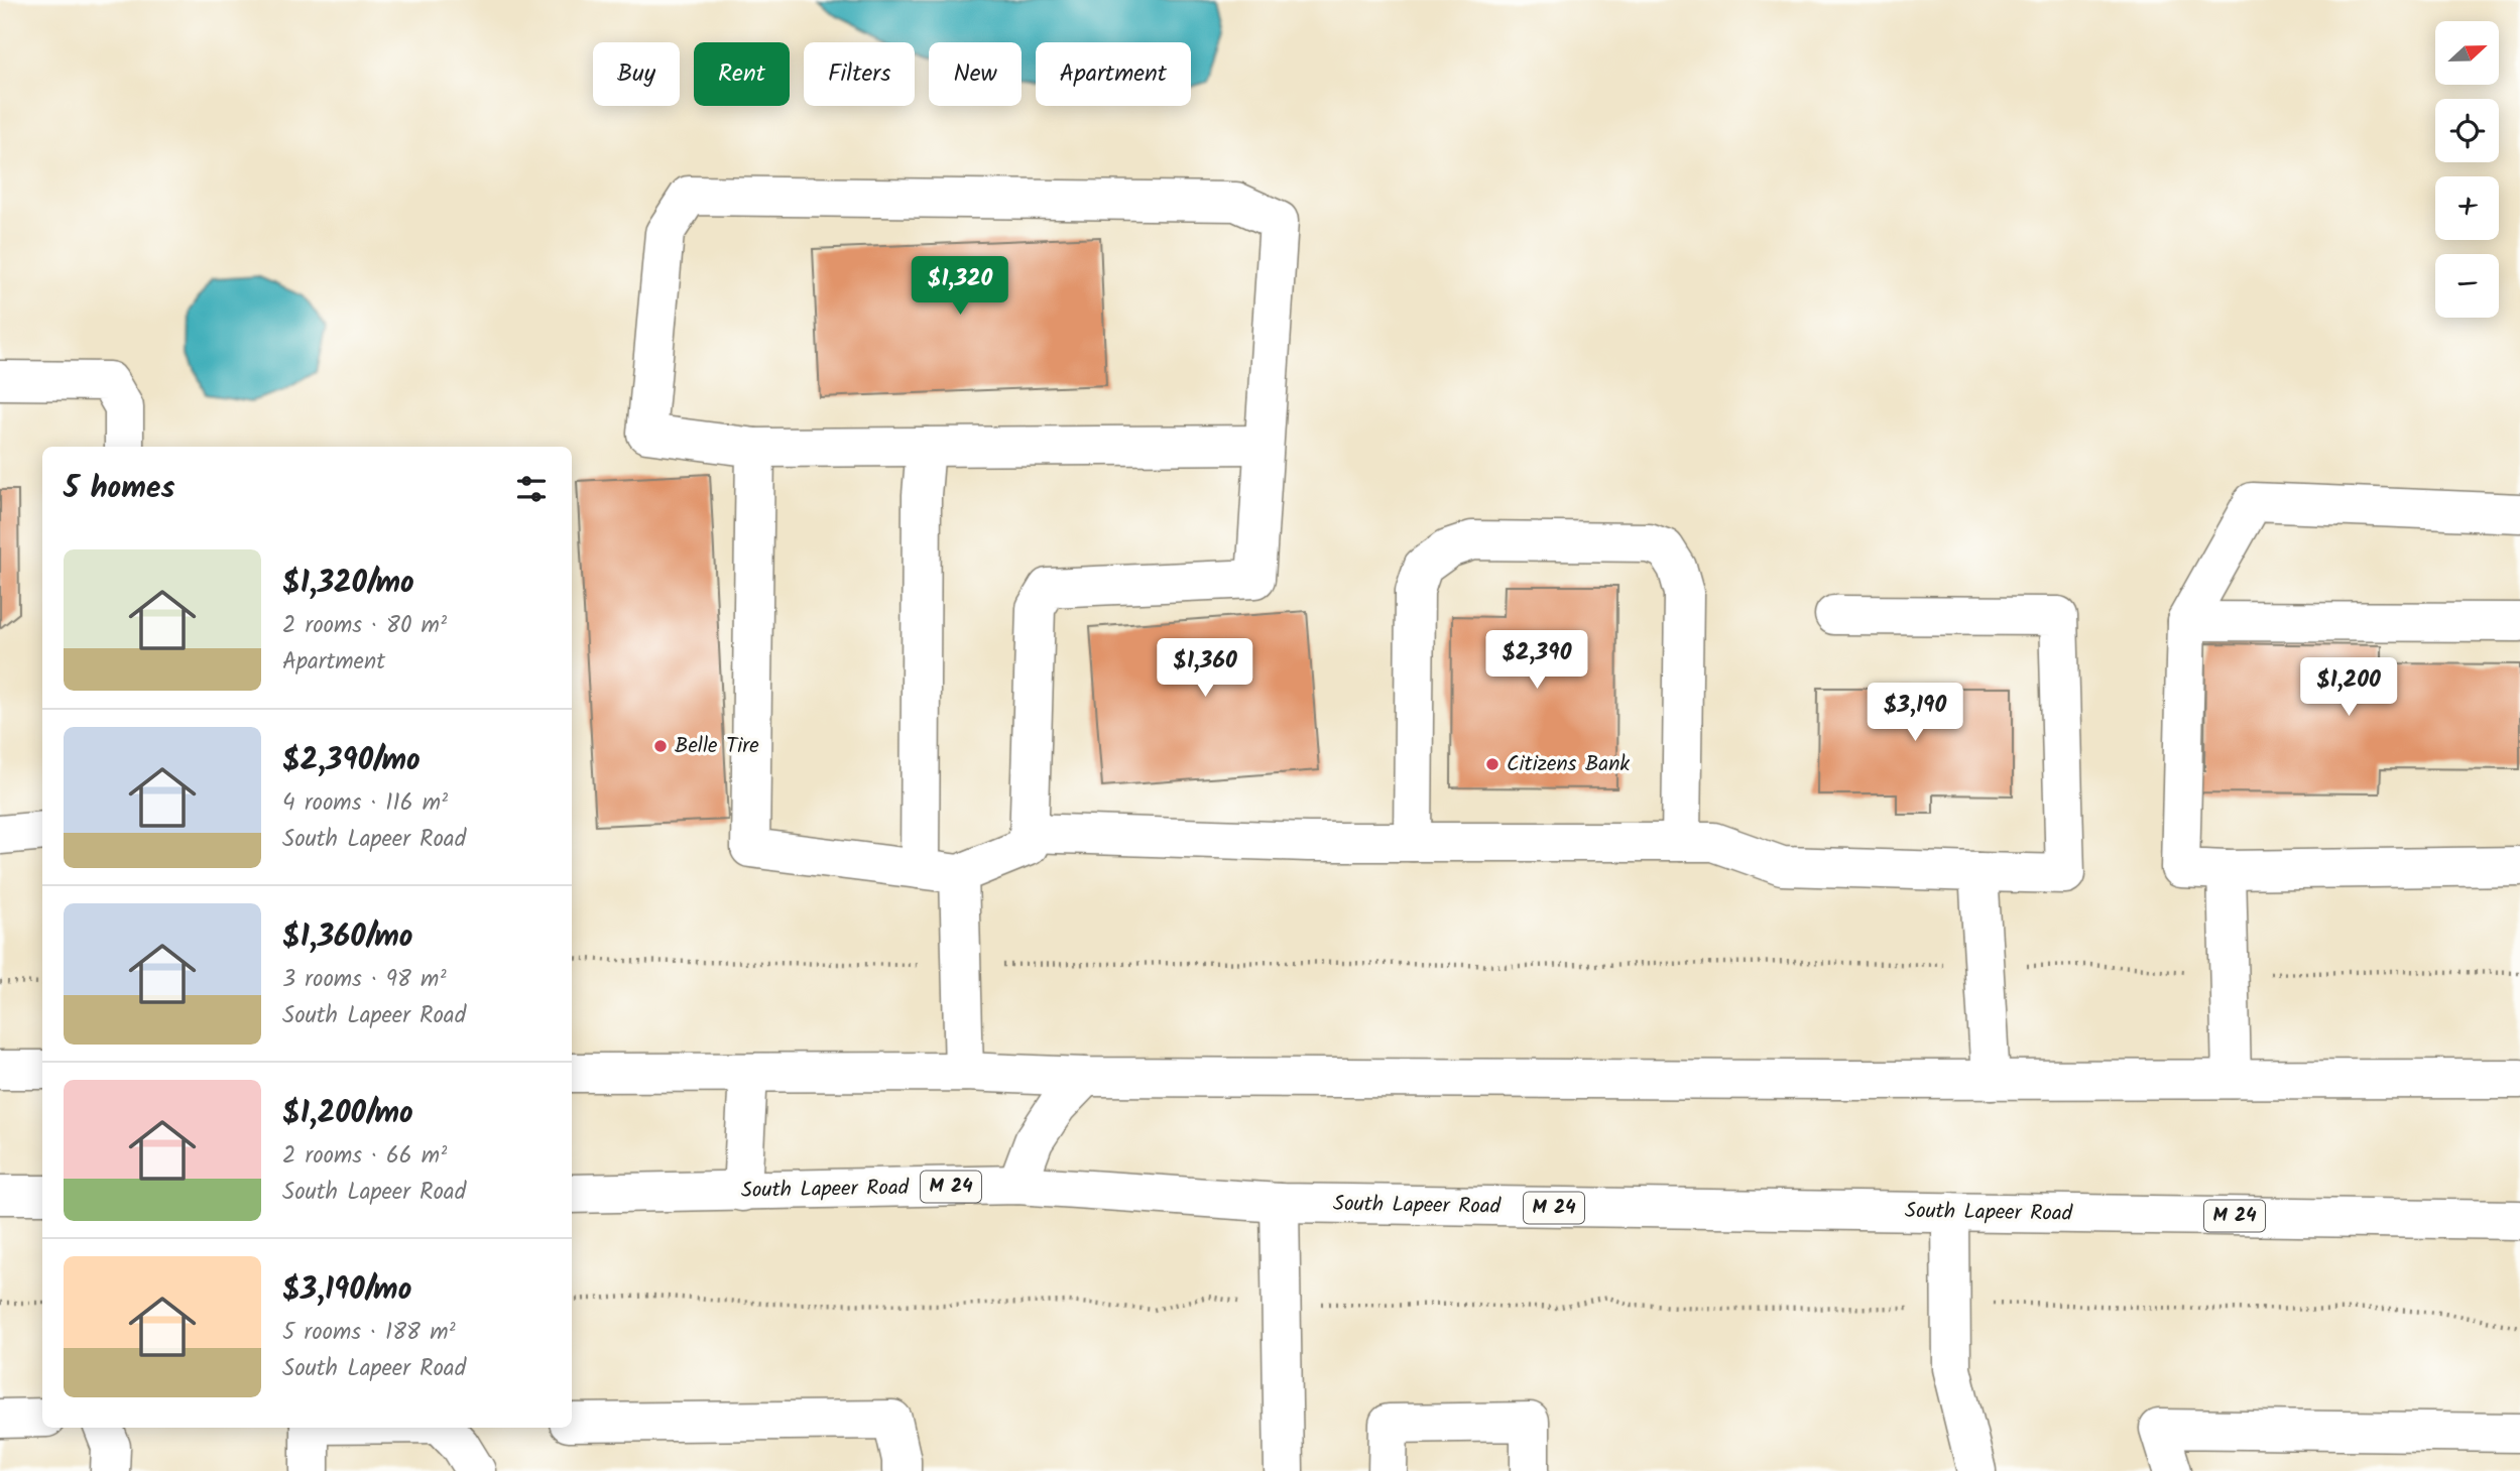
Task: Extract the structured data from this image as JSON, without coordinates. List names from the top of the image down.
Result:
{
  "streets": {
    "main road": ["M 24", "South Lapeer Road"]
  },
  "places": ["Belle Tire", "Citizens Bank"],
  "north": "right",
  "page": {
    "map_buttons": ["+", "−"],
    "chip": [
      "Buy",
      "Rent",
      "Filters",
      "New",
      "Apartment"
    ],
    "price": [
      "$1,320",
      "$2,390",
      "$1,360",
      "$1,200",
      "$3,190"
    ],
    "heading": "5 homes",
    "list": [
      {
        "name": "$1,320/mo",
        "note": "2 rooms · 80 m² · Apartment"
      },
      {
        "name": "$2,390/mo",
        "note": "4 rooms · 116 m² · South Lapeer Road"
      },
      {
        "name": "$1,360/mo",
        "note": "3 rooms · 98 m² · South Lapeer Road"
      },
      {
        "name": "$1,200/mo",
        "note": "2 rooms · 66 m² · South Lapeer Road"
      },
      {
        "name": "$3,190/mo",
        "note": "5 rooms · 188 m² · South Lapeer Road"
      }
    ]
  }
}
